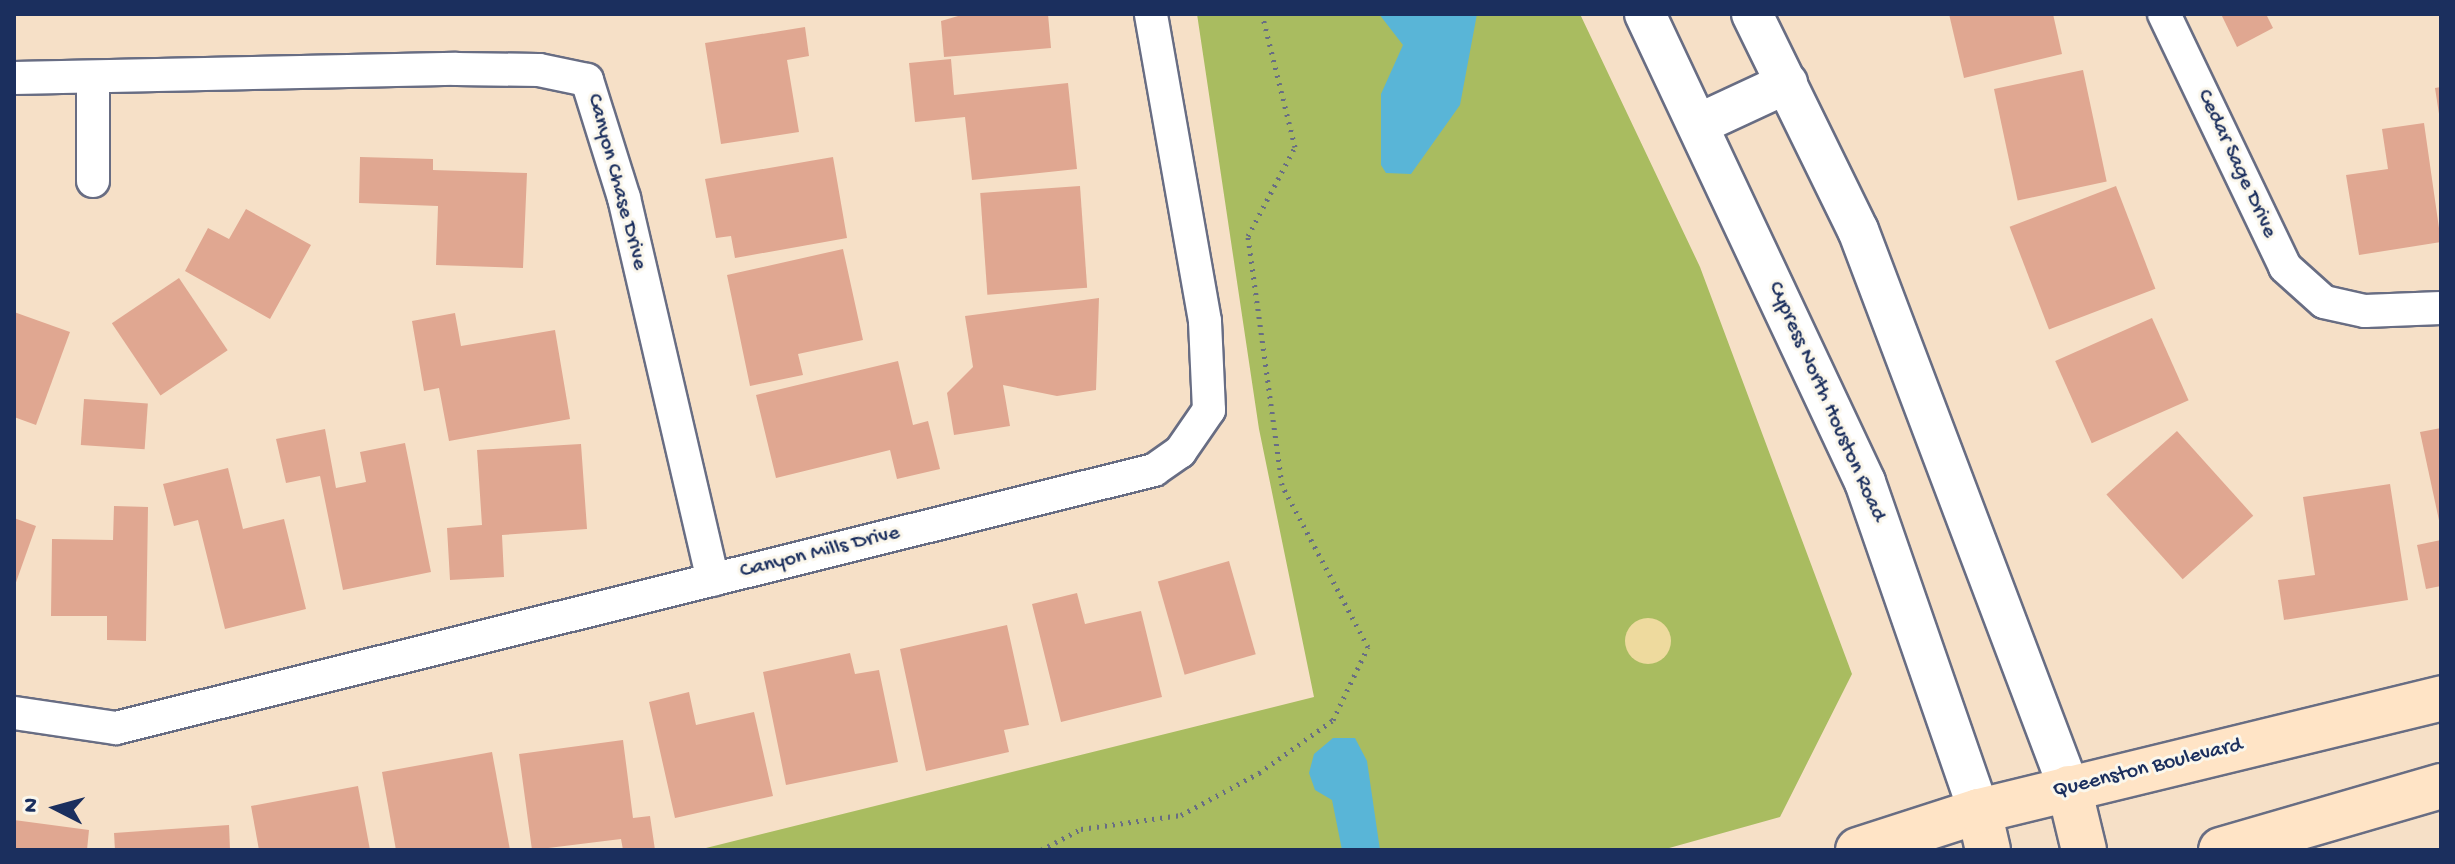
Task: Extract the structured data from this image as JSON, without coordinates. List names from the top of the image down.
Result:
{
  "streets": {
    "main road": ["Queenston Boulevard"],
    "street": [
      "Cedar Sage Drive",
      "Canyon Chase Drive",
      "Cypress North Houston Road",
      "Canyon Mills Drive"
    ]
  },
  "crossings": [
    ["Canyon Chase Drive", "Canyon Mills Drive"],
    ["Cypress North Houston Road", "Queenston Boulevard"]
  ],
  "north": "left"
}
